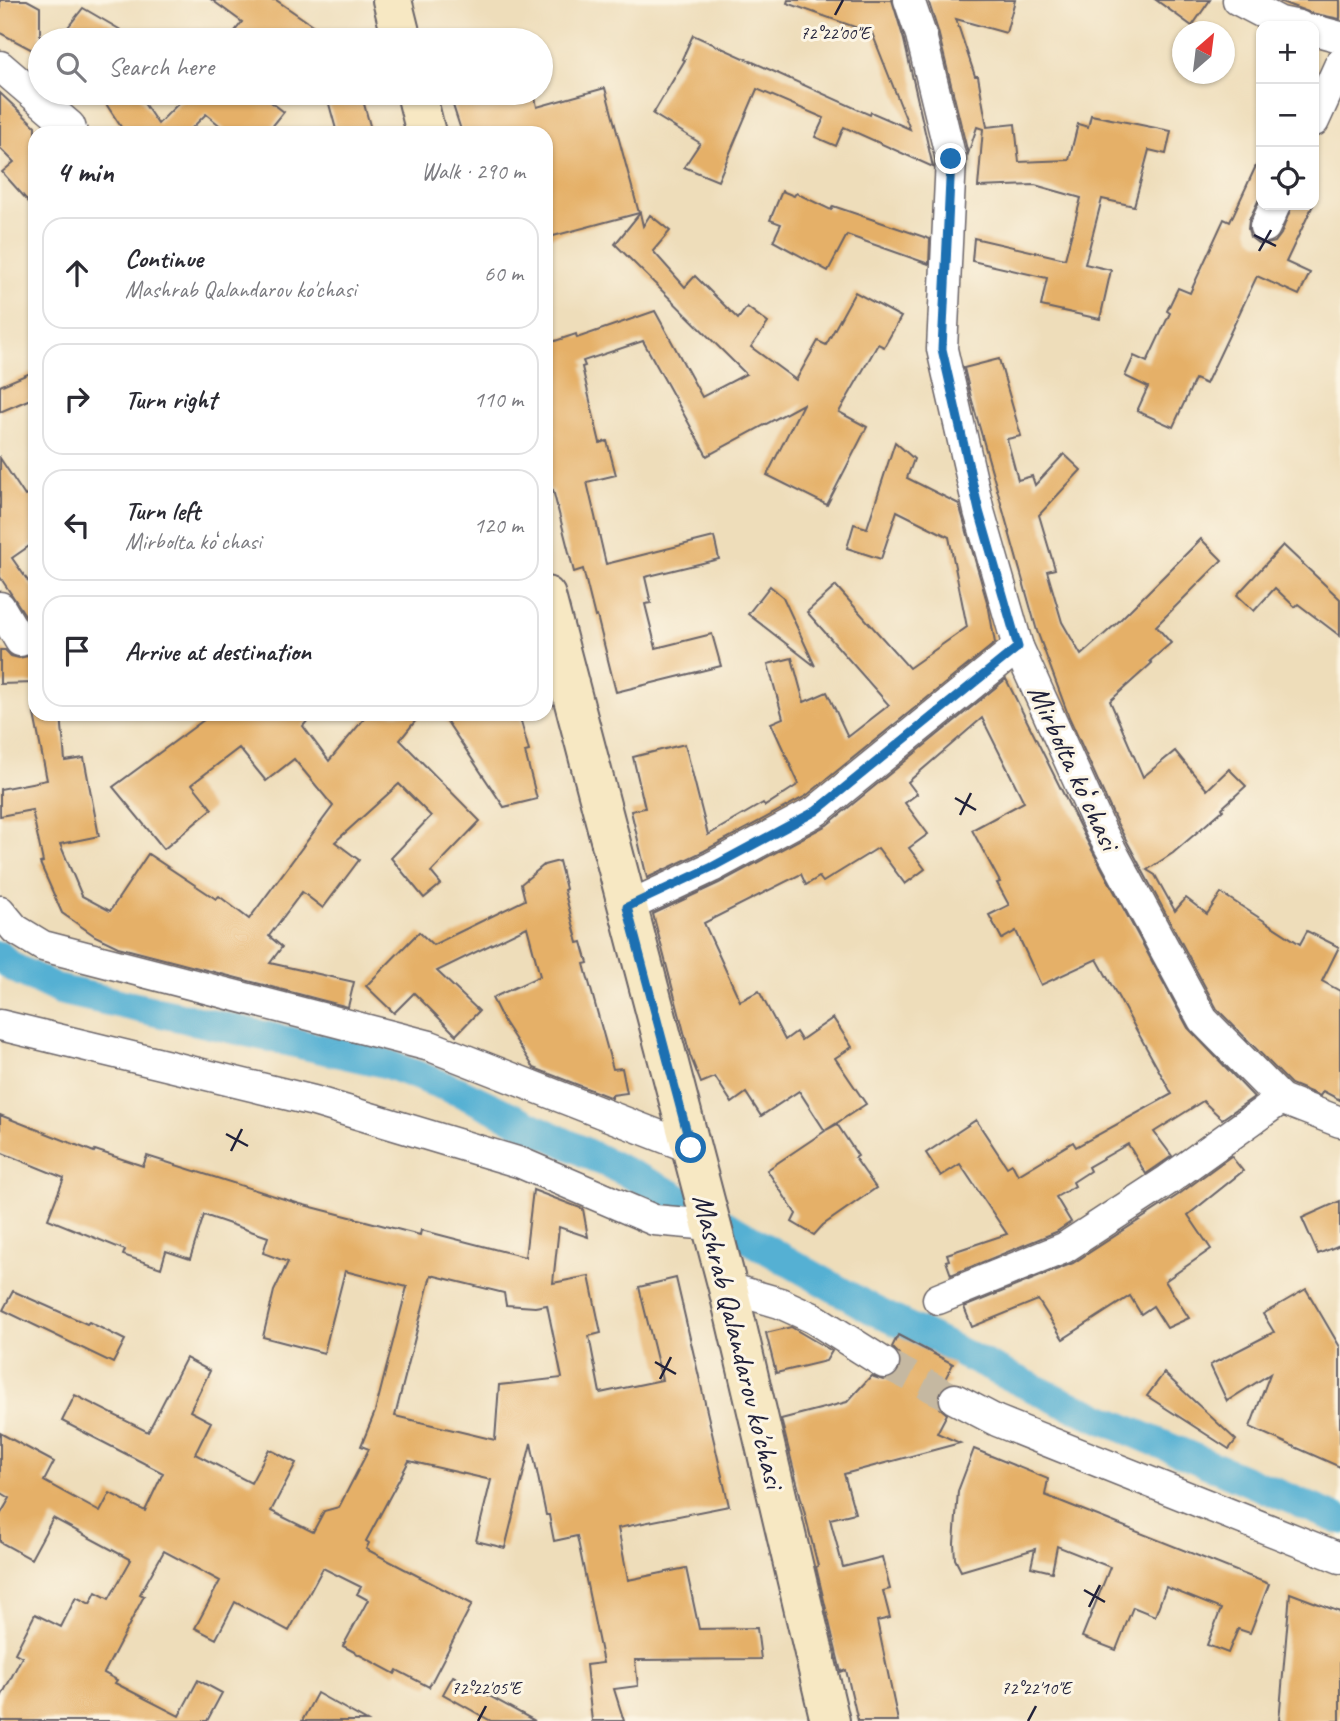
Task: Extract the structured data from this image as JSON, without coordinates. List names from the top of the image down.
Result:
{
  "streets": {
    "main road": ["Mashrab Qalandarov ko'chasi"],
    "street": ["Mirbolta koʻchasi"]
  },
  "north": "top right",
  "page": {
    "map_buttons": ["+", "−"],
    "search": "Search here",
    "heading": ["4 min", "Walk · 290 m"],
    "list": [
      ["Continue", "Mashrab Qalandarov ko'chasi", "60 m"],
      ["Turn right", "110 m"],
      ["Turn left", "Mirbolta koʻchasi", "120 m"],
      "Arrive at destination"
    ]
  },
  "coordinates": ["72°22'00\"E", "72°22'05\"E", "72°22'10\"E"]
}
